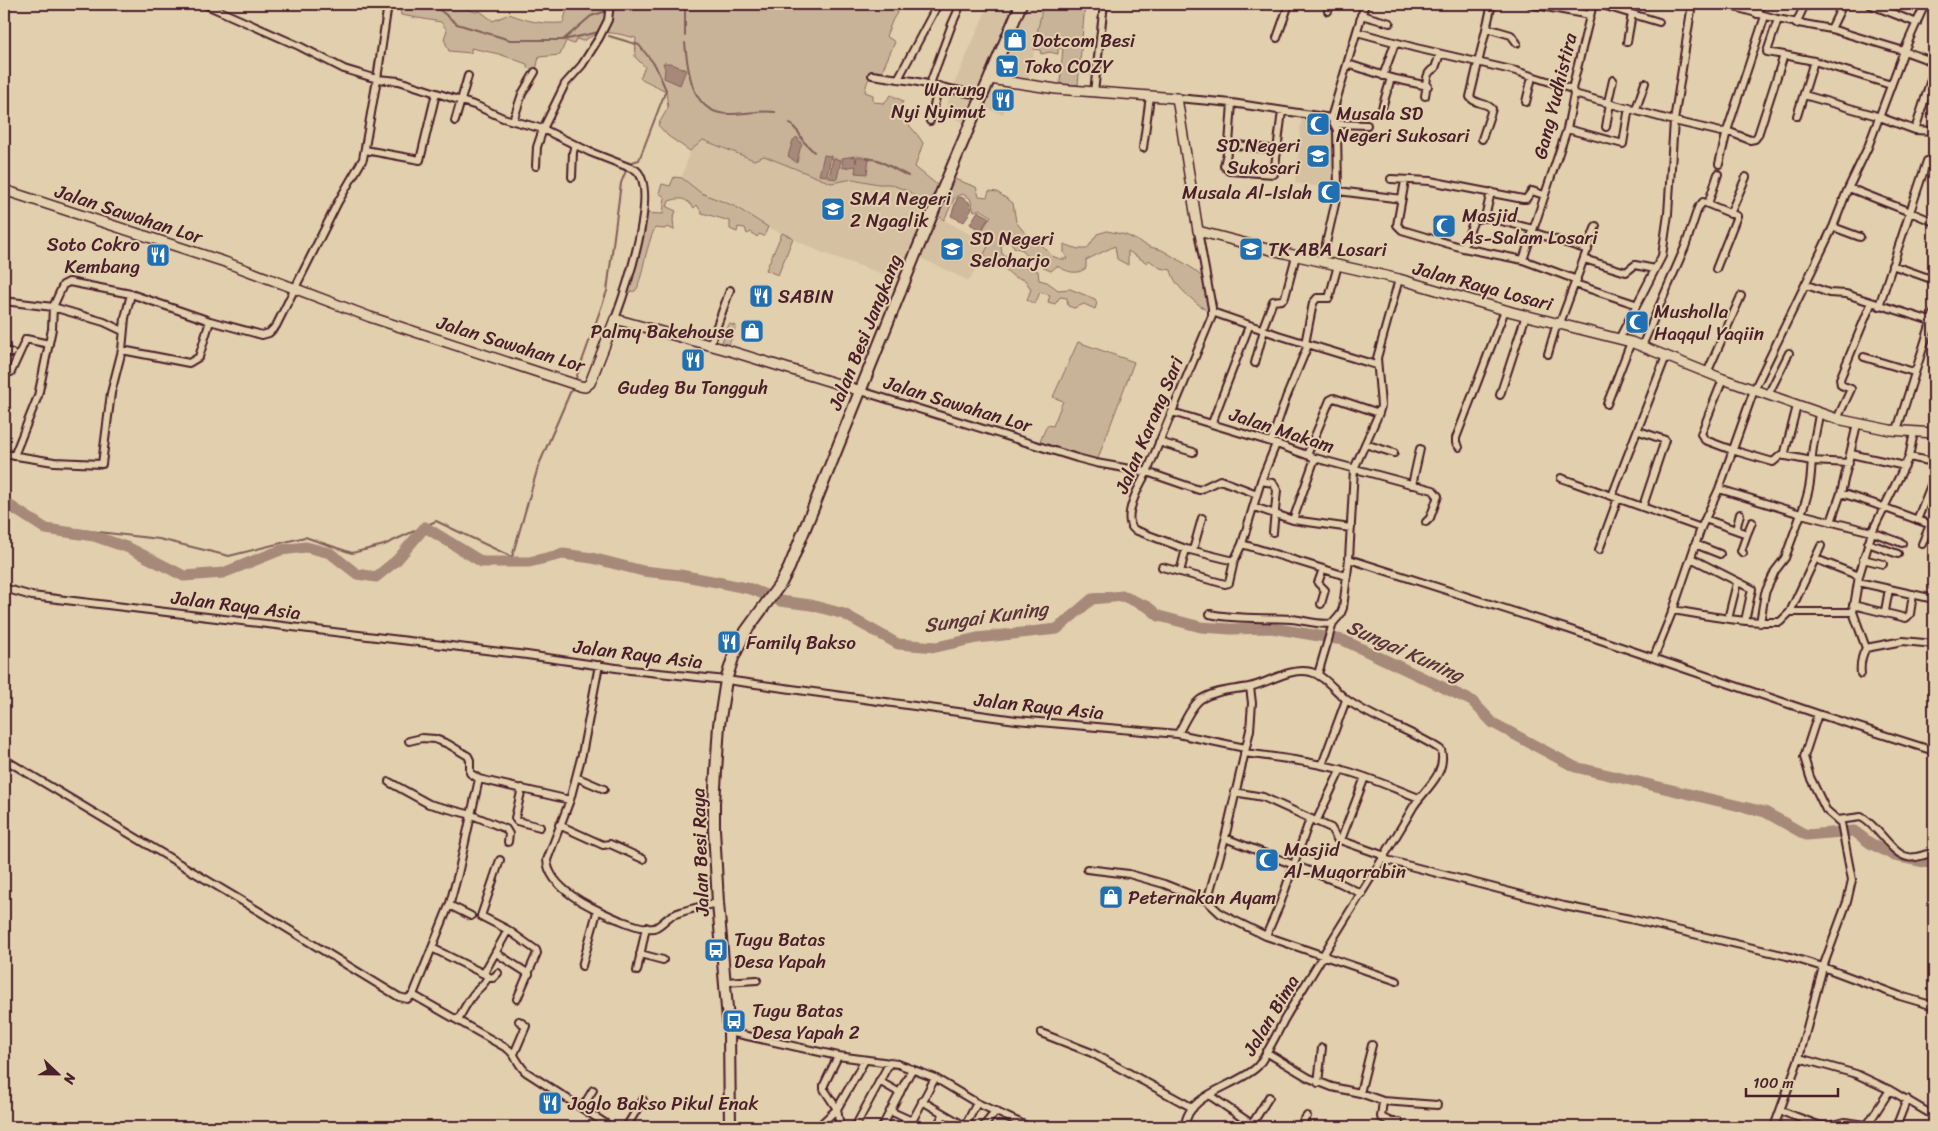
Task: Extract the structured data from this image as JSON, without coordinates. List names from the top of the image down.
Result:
{
  "streets": {
    "main road": ["Jalan Besi Jangkang", "Jalan Besi Raya"],
    "street": [
      "Gang Yudhistira",
      "Jalan Sawahan Lor",
      "Jalan Raya Losari",
      "Jalan Karang Sari",
      "Jalan Makam",
      "Jalan Raya Asia",
      "Jalan Bima"
    ]
  },
  "crossings": [
    ["Jalan Sawahan Lor", "Jalan Besi Jangkang"],
    ["Jalan Sawahan Lor", "Jalan Karang Sari"],
    ["Jalan Besi Jangkang", "Jalan Besi Raya"],
    ["Jalan Karang Sari", "Jalan Makam"],
    ["Jalan Raya Asia", "Jalan Besi Raya"],
    ["Jalan Raya Asia", "Jalan Bima"]
  ],
  "water": ["Sungai Kuning"],
  "places": {
    "shop": ["Dotcom Besi", "Palmy Bakehouse", "Peternakan Ayam"],
    "supermarket": ["Toko COZY"],
    "restaurant": [
      "Warung Nyi Nyimut",
      "Soto Cokro Kembang",
      "SABIN",
      "Gudeg Bu Tangguh",
      "Family Bakso",
      "Joglo Bakso Pikul Enak"
    ],
    "mosque": [
      "Musala SD Negeri Sukosari",
      "Musala Al-Islah",
      "Masjid As-Salam Losari",
      "Musholla Haqqul Yaqiin",
      "Masjid Al-Muqorrabin"
    ],
    "school or university": [
      "SD Negeri Sukosari",
      "SMA Negeri 2 Ngaglik",
      "SD Negeri Seloharjo",
      "TK ABA Losari"
    ],
    "bus stop": ["Tugu Batas Desa Yapah", "Tugu Batas Desa Yapah 2"]
  },
  "scale_bar": "100 m",
  "north": "right"
}
